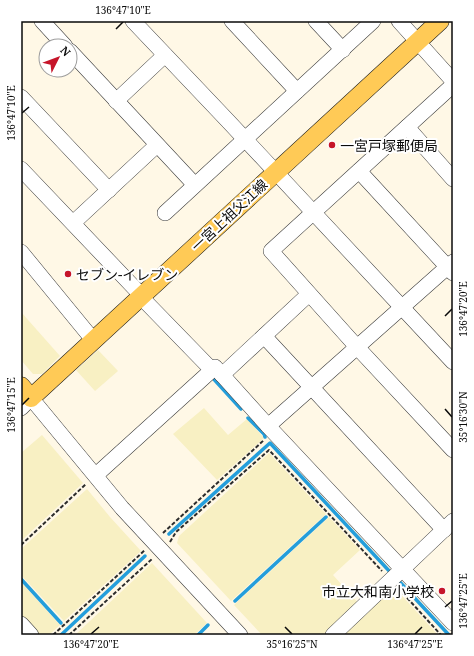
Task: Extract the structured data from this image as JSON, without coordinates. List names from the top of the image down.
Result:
{
  "streets": {
    "main road": ["一宮上祖父江線"]
  },
  "places": ["一宮戸塚郵便局", "セブン-イレブン", "市立大和南小学校"],
  "north": "top right",
  "coordinates": [
    "136°47'10\"E",
    "136°47'20\"E",
    "136°47'15\"E",
    "35°16'30\"N",
    "136°47'25\"E",
    "35°16'25\"N"
  ]
}
